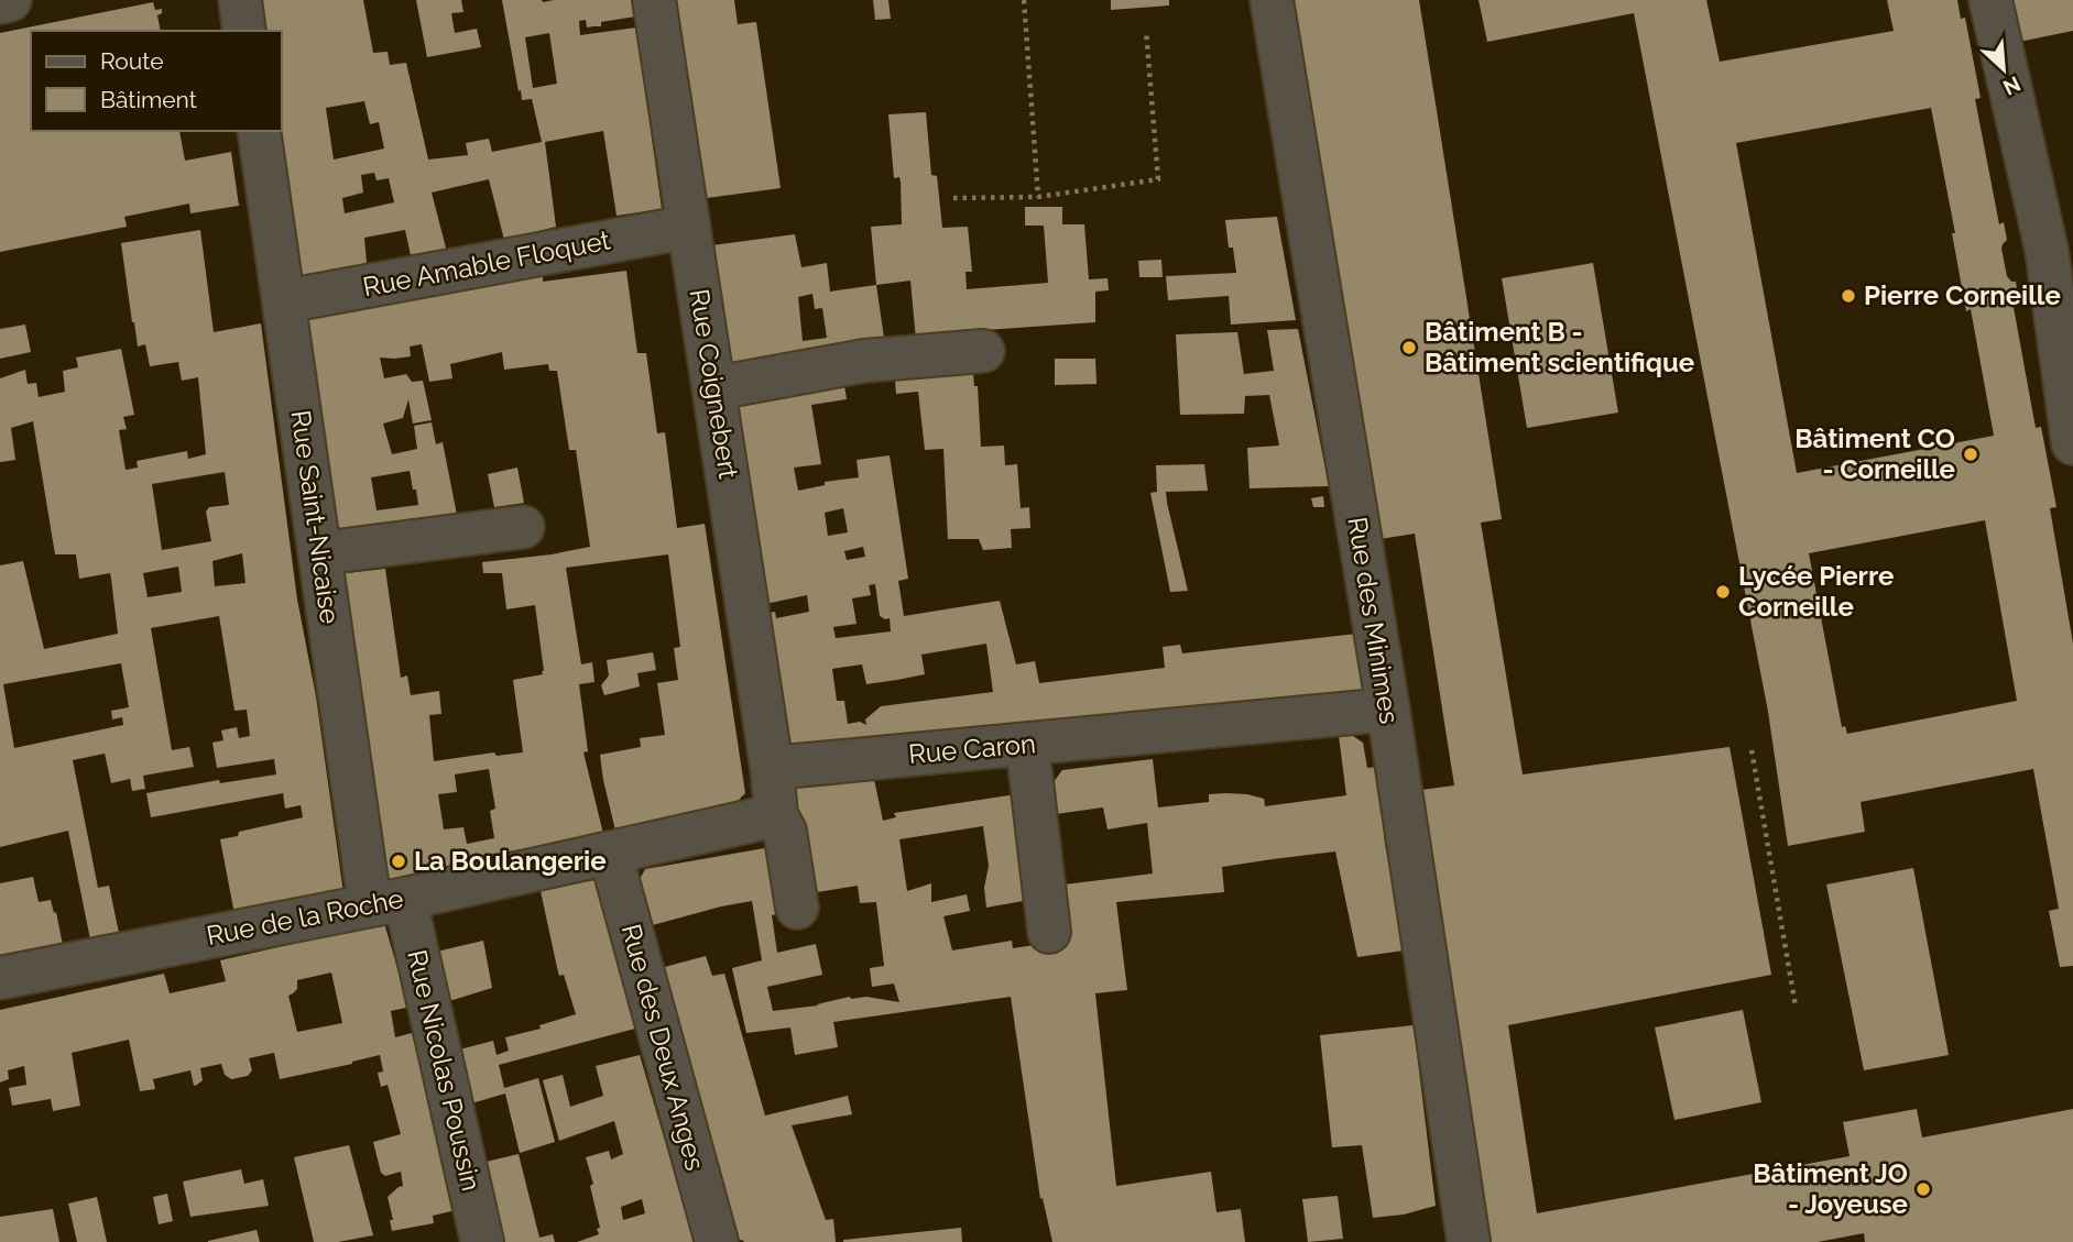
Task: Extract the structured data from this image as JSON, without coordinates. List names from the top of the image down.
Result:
{
  "streets": {
    "street": [
      "Rue Amable Floquet",
      "Rue Coignebert",
      "Rue Saint-Nicaise",
      "Rue des Minimes",
      "Rue Caron",
      "Rue de la Roche",
      "Rue des Deux Anges",
      "Rue Nicolas Poussin"
    ]
  },
  "crossings": [
    ["Rue Amable Floquet", "Rue Coignebert"],
    ["Rue Amable Floquet", "Rue Saint-Nicaise"],
    ["Rue Coignebert", "Rue Caron"],
    ["Rue Saint-Nicaise", "Rue de la Roche"],
    ["Rue Saint-Nicaise", "Rue Nicolas Poussin"],
    ["Rue des Minimes", "Rue Caron"],
    ["Rue de la Roche", "Rue des Deux Anges"],
    ["Rue de la Roche", "Rue Nicolas Poussin"]
  ],
  "places": [
    "Pierre Corneille",
    "Bâtiment B - Bâtiment scientifique",
    "Bâtiment CO - Corneille",
    "Lycée Pierre Corneille",
    "La Boulangerie",
    "Bâtiment JO - Joyeuse"
  ],
  "legend": ["Route", "Bâtiment"],
  "north": "bottom right"
}
